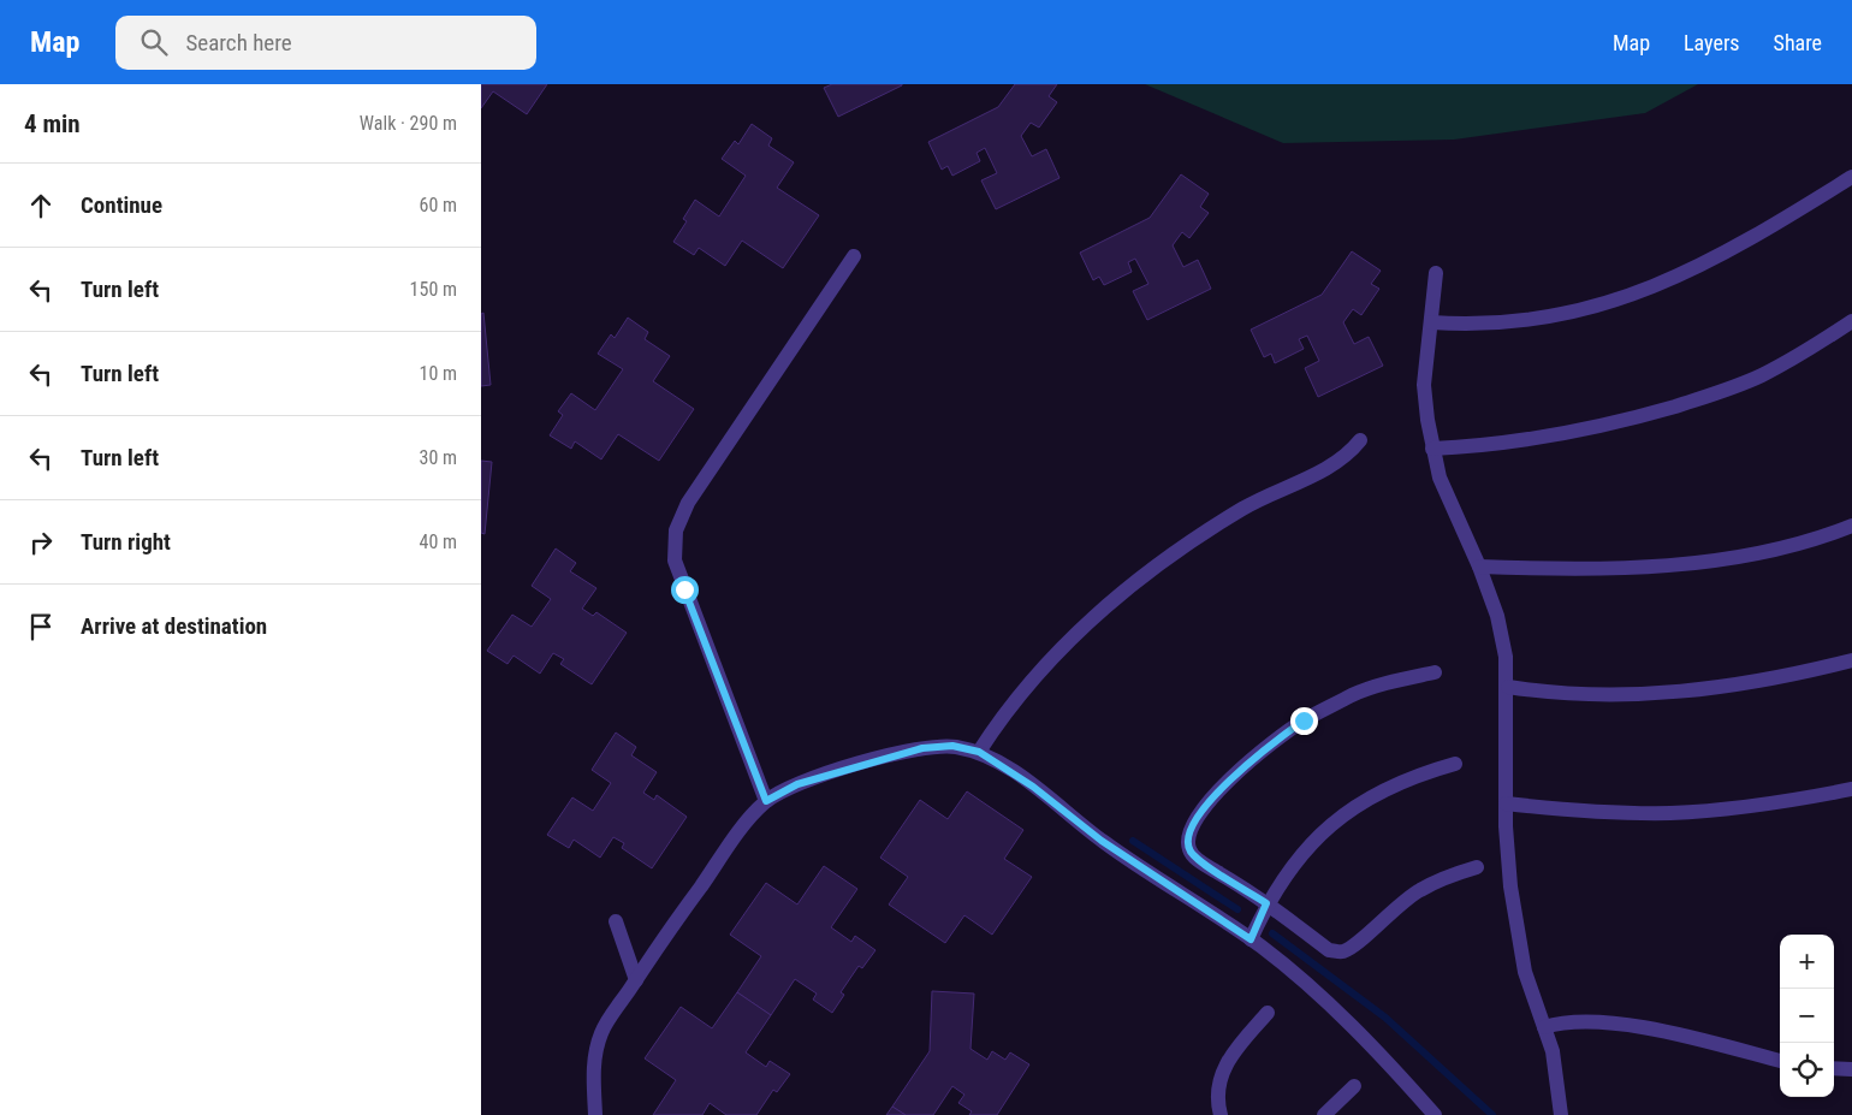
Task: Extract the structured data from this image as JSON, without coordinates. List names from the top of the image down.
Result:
{
  "page": {
    "header": "Map",
    "search": "Search here",
    "nav": ["Map", "Layers", "Share"],
    "heading": ["4 min", "Walk · 290 m"],
    "list": [
      ["Continue", "60 m"],
      ["Turn left", "150 m"],
      ["Turn left", "10 m"],
      ["Turn left", "30 m"],
      ["Turn right", "40 m"],
      "Arrive at destination"
    ],
    "map_buttons": ["+", "−"]
  }
}
